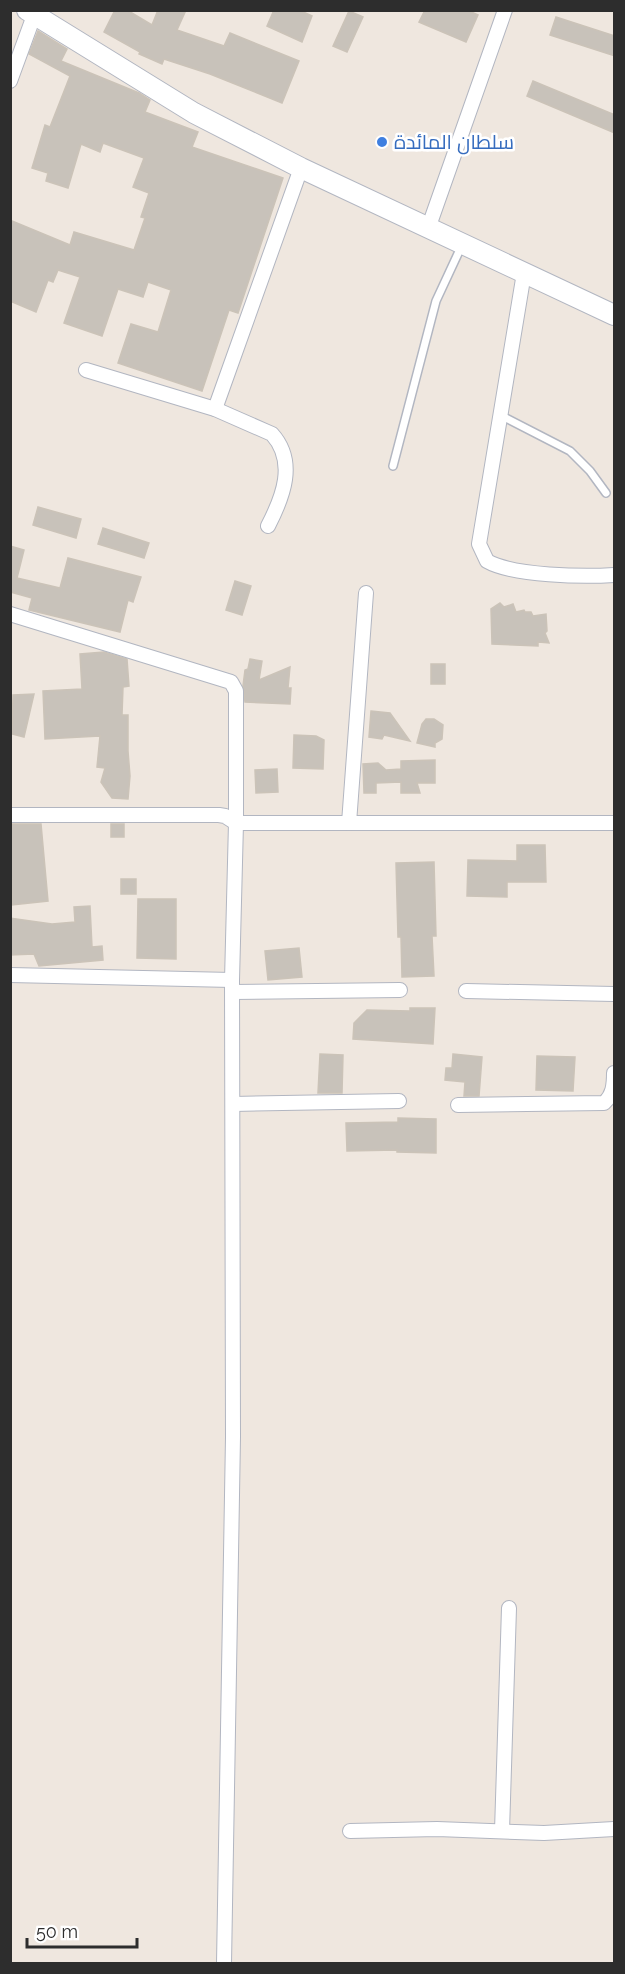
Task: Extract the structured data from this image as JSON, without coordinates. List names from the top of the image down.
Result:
{
  "places": ["سلطان المائدة"],
  "scale_bar": "50 m"
}
